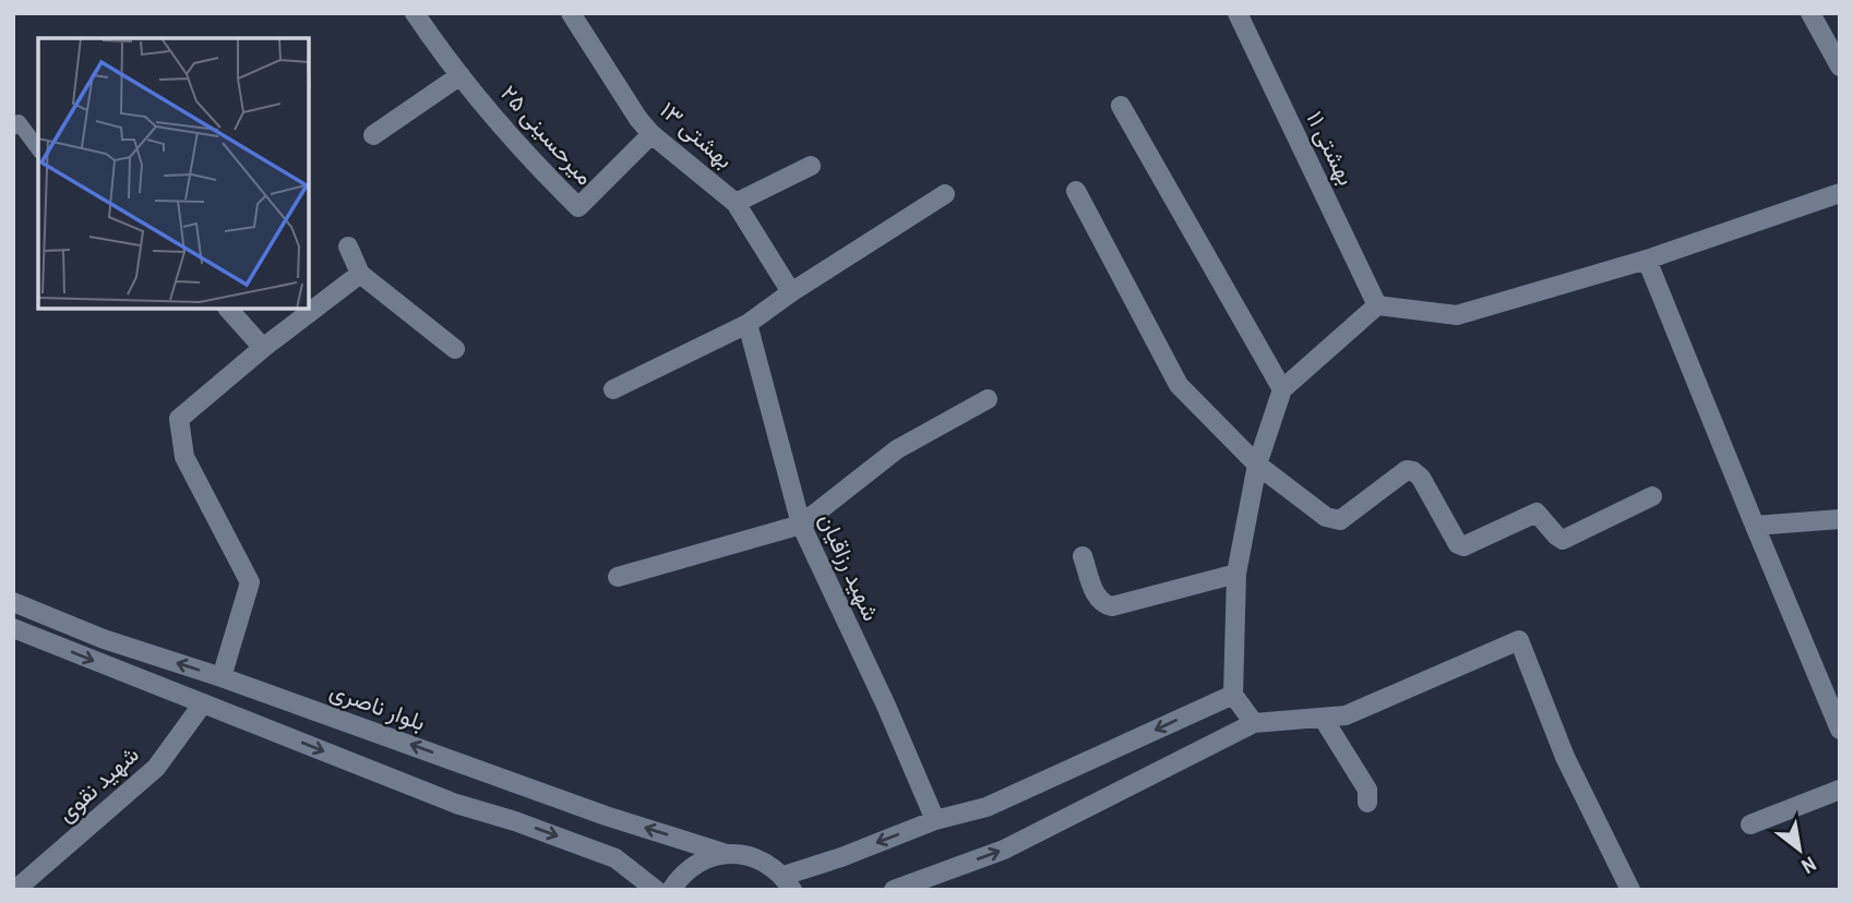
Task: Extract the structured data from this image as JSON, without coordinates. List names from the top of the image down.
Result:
{
  "streets": {
    "street": [
      "میرحسینی ۲۵",
      "بهشتی ۱۳",
      "بهشتی ۱۱",
      "شهید رزاقیان",
      "بلوار ناصری",
      "شهید نقوی"
    ]
  },
  "crossings": [
    ["میرحسینی ۲۵", "بهشتی ۱۳"],
    ["بلوار ناصری", "شهید نقوی"]
  ],
  "north": "bottom right"
}
